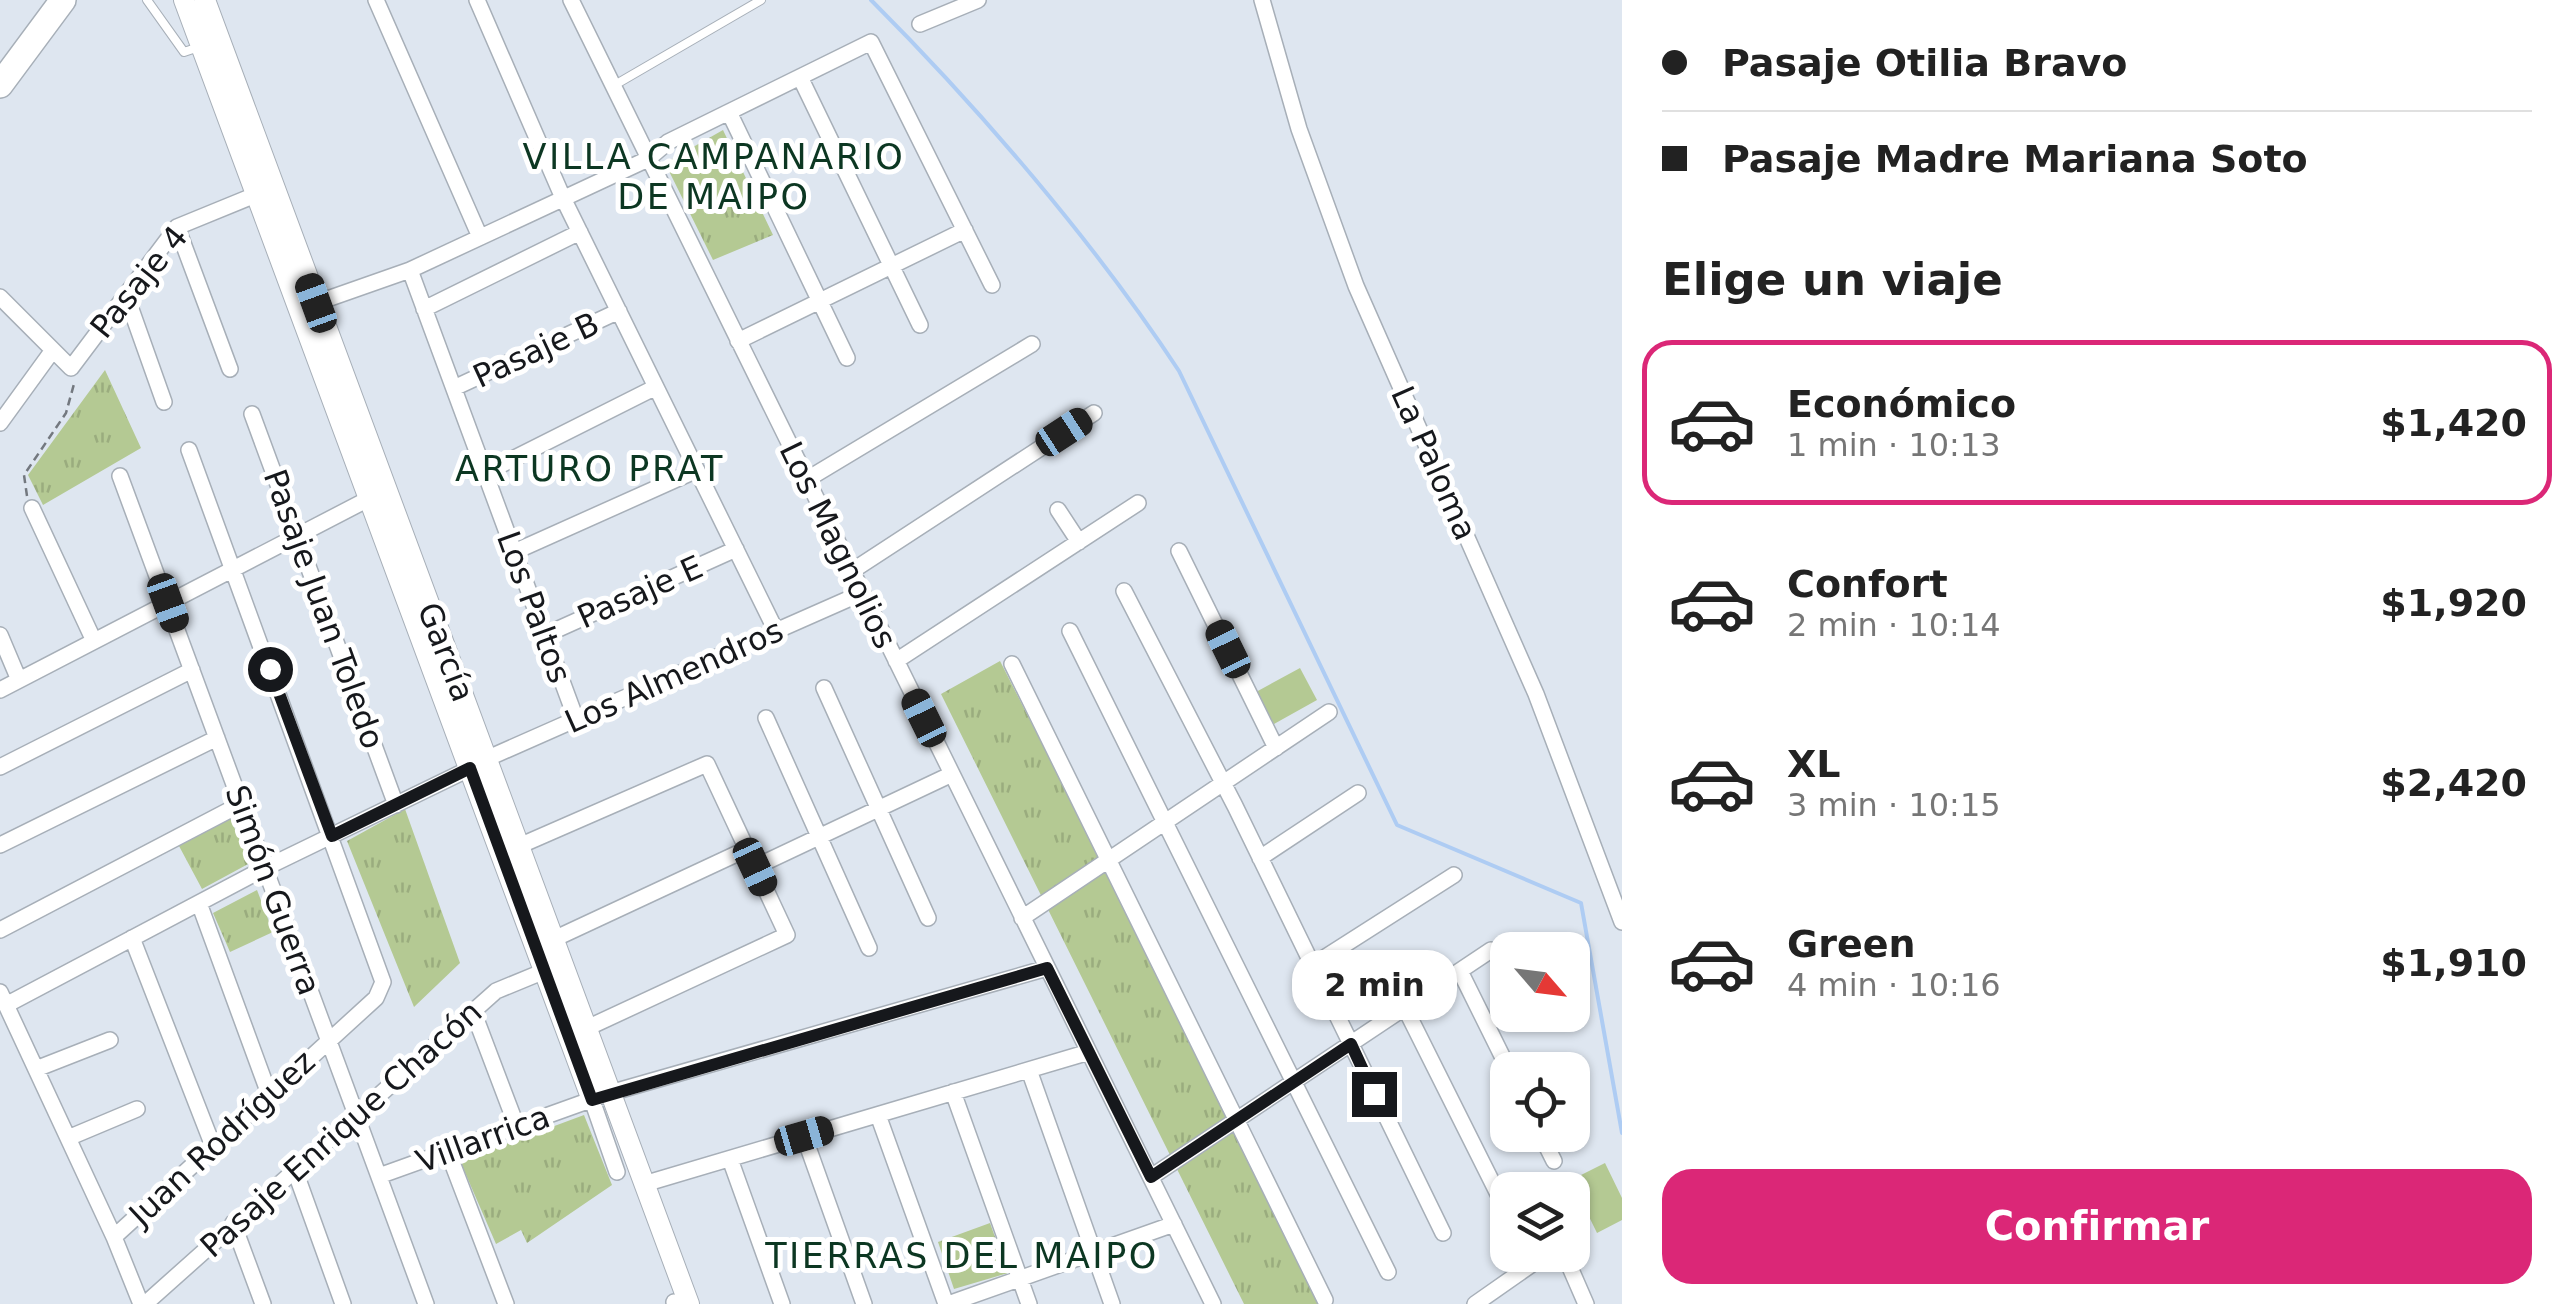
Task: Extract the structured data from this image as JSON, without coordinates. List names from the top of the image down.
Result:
{
  "streets": {
    "street": [
      "Pasaje 4",
      "Pasaje B",
      "La Paloma",
      "Los Magnolios",
      "Pasaje E",
      "Los Paltos",
      "Pasaje Juan Toledo",
      "García",
      "Los Almendros",
      "Simón Guerra",
      "Pasaje Enrique Chacón",
      "Juan Rodríguez",
      "Villarrica"
    ]
  },
  "crossings": [
    ["Pasaje 4", "García"],
    ["Pasaje B", "Los Paltos"],
    ["Los Magnolios", "Los Almendros"],
    ["Los Magnolios", "Villarrica"],
    ["Pasaje E", "Los Paltos"],
    ["Los Paltos", "Los Almendros"],
    ["Pasaje Juan Toledo", "Los Almendros"],
    ["García", "Los Almendros"],
    ["García", "Pasaje Enrique Chacón"],
    ["García", "Villarrica"],
    ["Los Almendros", "Simón Guerra"],
    ["Los Almendros", "Juan Rodríguez"],
    ["Simón Guerra", "Pasaje Enrique Chacón"],
    ["Simón Guerra", "Juan Rodríguez"],
    ["Simón Guerra", "Villarrica"]
  ],
  "districts": ["VILLA CAMPANARIO DE MAIPO", "ARTURO PRAT", "TIERRAS DEL MAIPO"],
  "north": "bottom right",
  "page": {
    "banner": ["Pasaje Otilia Bravo", "Pasaje Madre Mariana Soto"],
    "heading": "Elige un viaje",
    "list": [
      {
        "name": "Económico",
        "note": "1 min · 10:13",
        "value": "$1,420"
      },
      {
        "name": "Confort",
        "note": "2 min · 10:14",
        "value": "$1,920"
      },
      {
        "name": "XL",
        "note": "3 min · 10:15",
        "value": "$2,420"
      },
      {
        "name": "Green",
        "note": "4 min · 10:16",
        "value": "$1,910"
      }
    ],
    "bubble": "2 min",
    "buttons": "Confirmar"
  }
}
